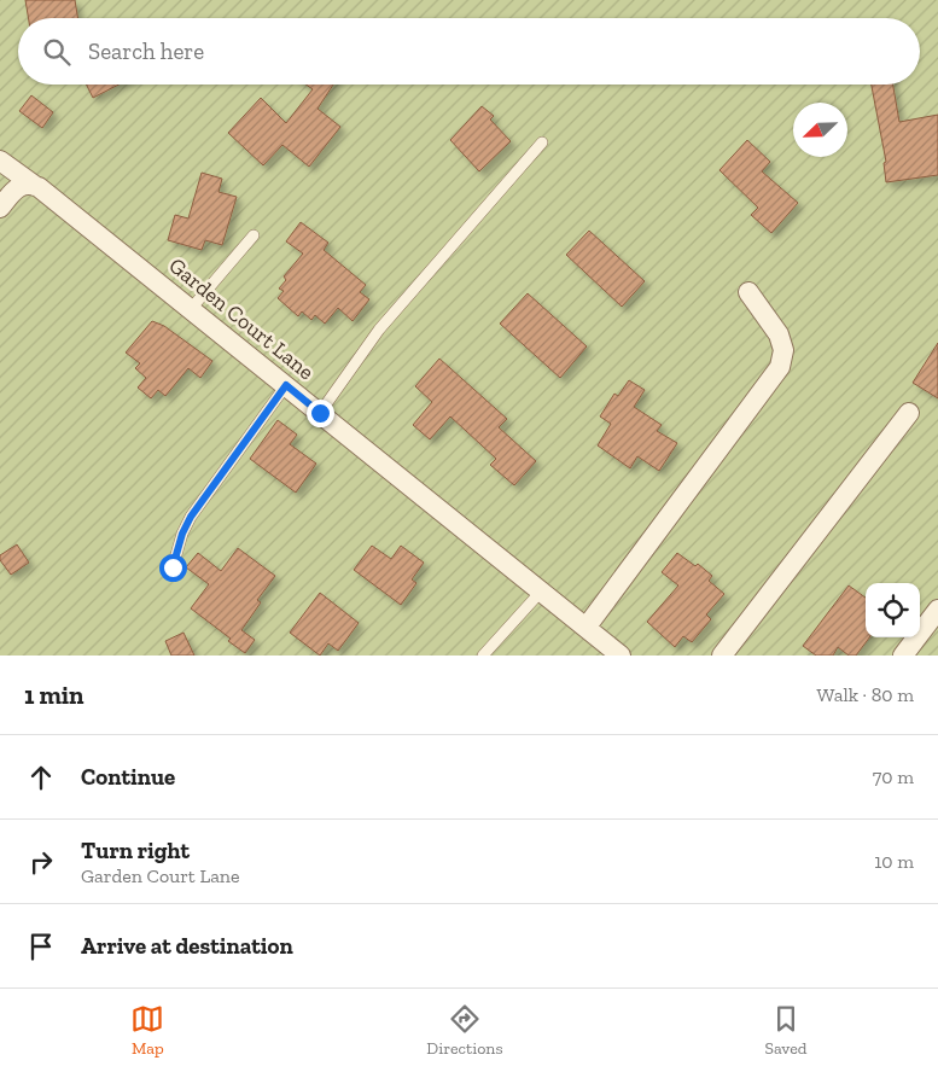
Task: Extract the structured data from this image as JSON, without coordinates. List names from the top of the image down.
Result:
{
  "streets": {
    "street": ["Garden Court Lane"]
  },
  "north": "bottom left",
  "page": {
    "search": "Search here",
    "heading": ["1 min", "Walk · 80 m"],
    "list": [
      ["Continue", "70 m"],
      ["Turn right", "Garden Court Lane", "10 m"],
      "Arrive at destination"
    ],
    "nav": ["Map", "Directions", "Saved"]
  }
}
